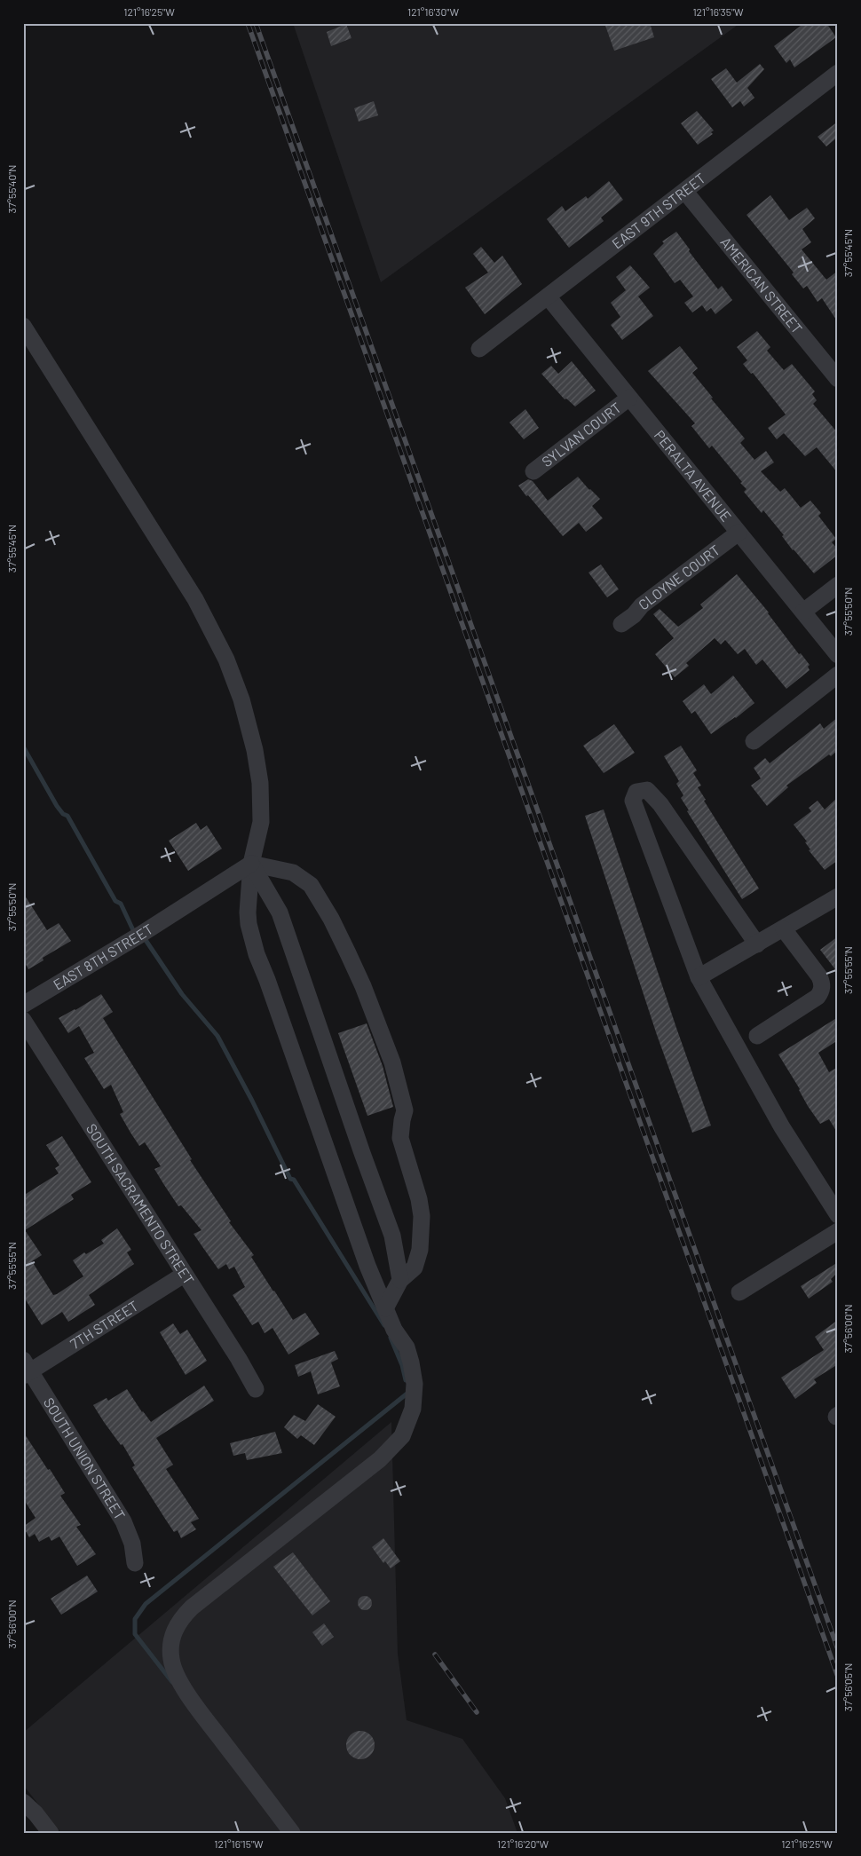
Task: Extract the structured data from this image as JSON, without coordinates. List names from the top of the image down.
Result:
{
  "streets": {
    "street": [
      "EAST 9TH STREET",
      "AMERICAN STREET",
      "SYLVAN COURT",
      "PERALTA AVENUE",
      "CLOYNE COURT",
      "EAST 8TH STREET",
      "SOUTH SACRAMENTO STREET",
      "7TH STREET",
      "SOUTH UNION STREET"
    ]
  },
  "crossings": [
    ["EAST 9TH STREET", "AMERICAN STREET"],
    ["EAST 9TH STREET", "PERALTA AVENUE"],
    ["SYLVAN COURT", "PERALTA AVENUE"],
    ["PERALTA AVENUE", "CLOYNE COURT"],
    ["SOUTH SACRAMENTO STREET", "7TH STREET"],
    ["7TH STREET", "SOUTH UNION STREET"]
  ],
  "coordinates": [
    "121°16'25\"W",
    "121°16'30\"W",
    "121°16'35\"W",
    "37°55'40\"N",
    "37°55'45\"N",
    "37°55'50\"N",
    "37°55'55\"N",
    "37°56'00\"N",
    "37°56'05\"N",
    "121°16'15\"W",
    "121°16'20\"W"
  ]
}
